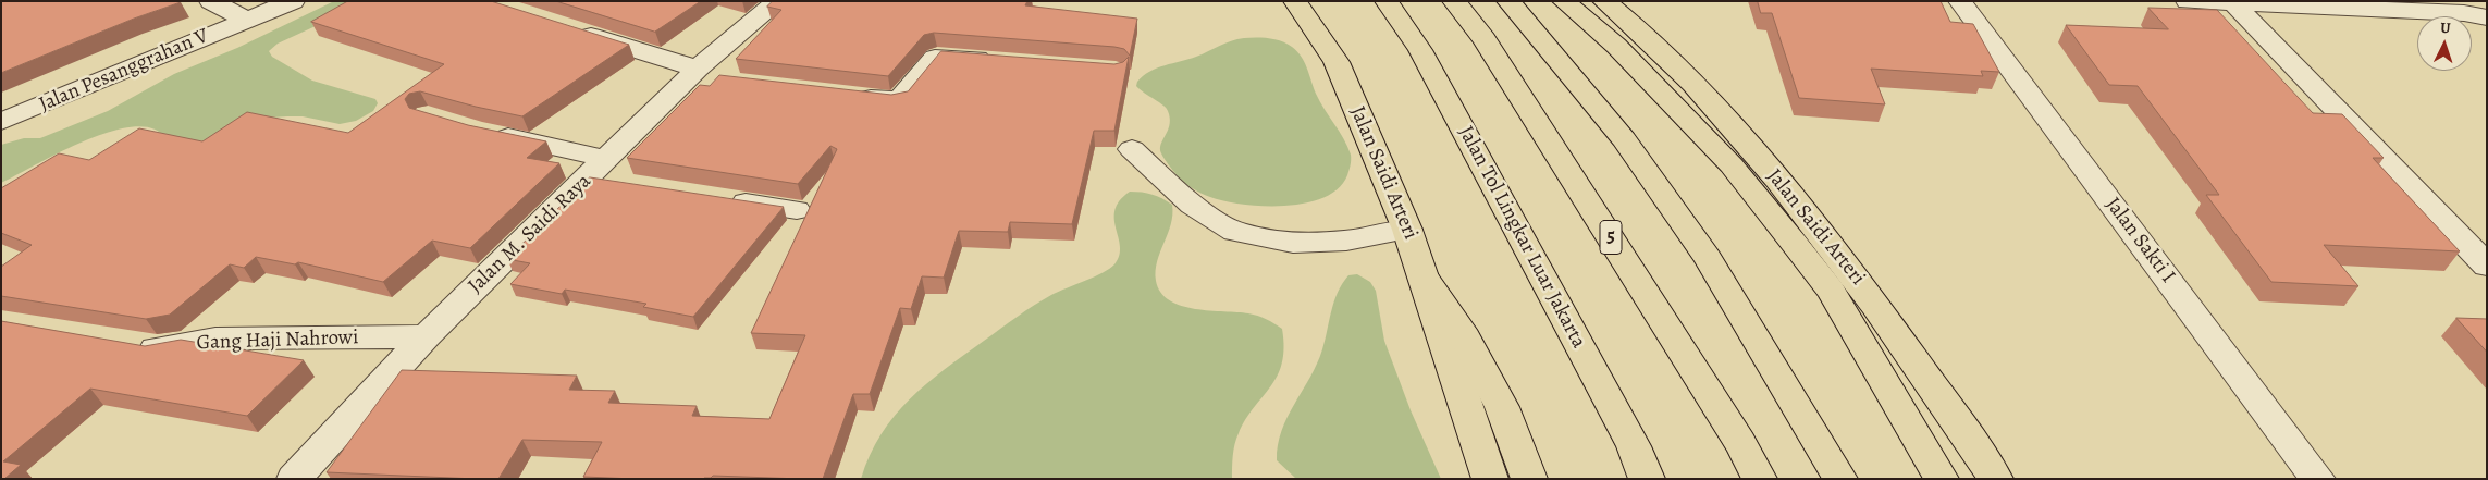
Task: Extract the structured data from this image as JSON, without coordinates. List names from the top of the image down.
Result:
{
  "streets": {
    "main road": ["Jalan Saidi Arteri", "Jalan Tol Lingkar Luar Jakarta", "5"],
    "street": [
      "Jalan Pesanggrahan V",
      "Jalan M. Saidi Raya",
      "Jalan Sakti I",
      "Gang Haji Nahrowi"
    ]
  },
  "crossings": [
    ["Jalan M. Saidi Raya", "Gang Haji Nahrowi"]
  ],
  "north": "top"
}
